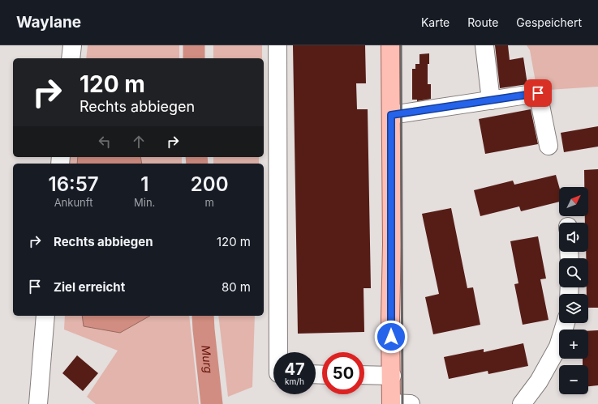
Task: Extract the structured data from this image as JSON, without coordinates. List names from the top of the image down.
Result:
{
  "water": ["Murg"],
  "north": "top right",
  "page": {
    "header": "Waylane",
    "nav": ["Karte", "Route", "Gespeichert"],
    "turn": ["120 m", "Rechts abbiegen"],
    "eta": [
      "16:57",
      "Ankunft",
      "1",
      "Min.",
      "200",
      "m"
    ],
    "map_buttons": ["+", "−"],
    "list": [
      {
        "name": "Rechts abbiegen",
        "value": "120 m"
      },
      {
        "name": "Ziel erreicht",
        "value": "80 m"
      }
    ],
    "speed": "47 km/h",
    "limit": "50"
  }
}
